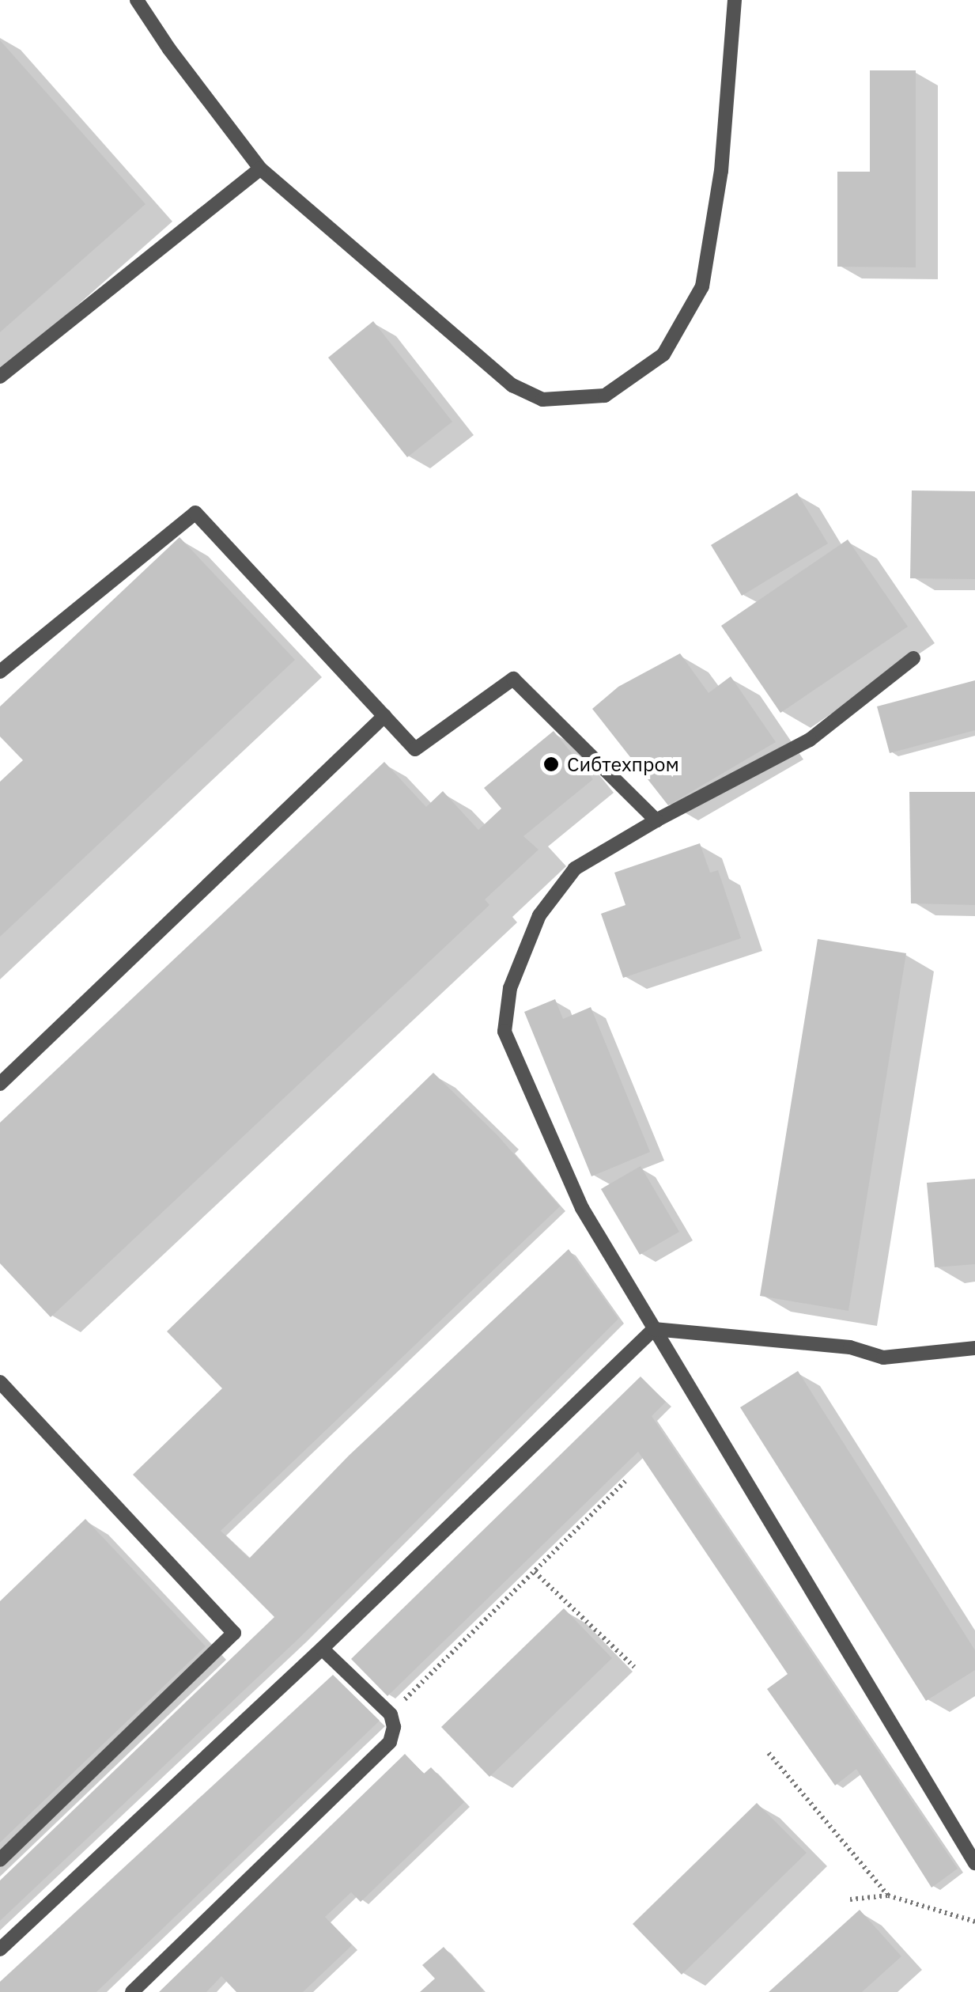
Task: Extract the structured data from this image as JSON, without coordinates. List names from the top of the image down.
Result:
{
  "places": ["Сибтехпром"]
}
